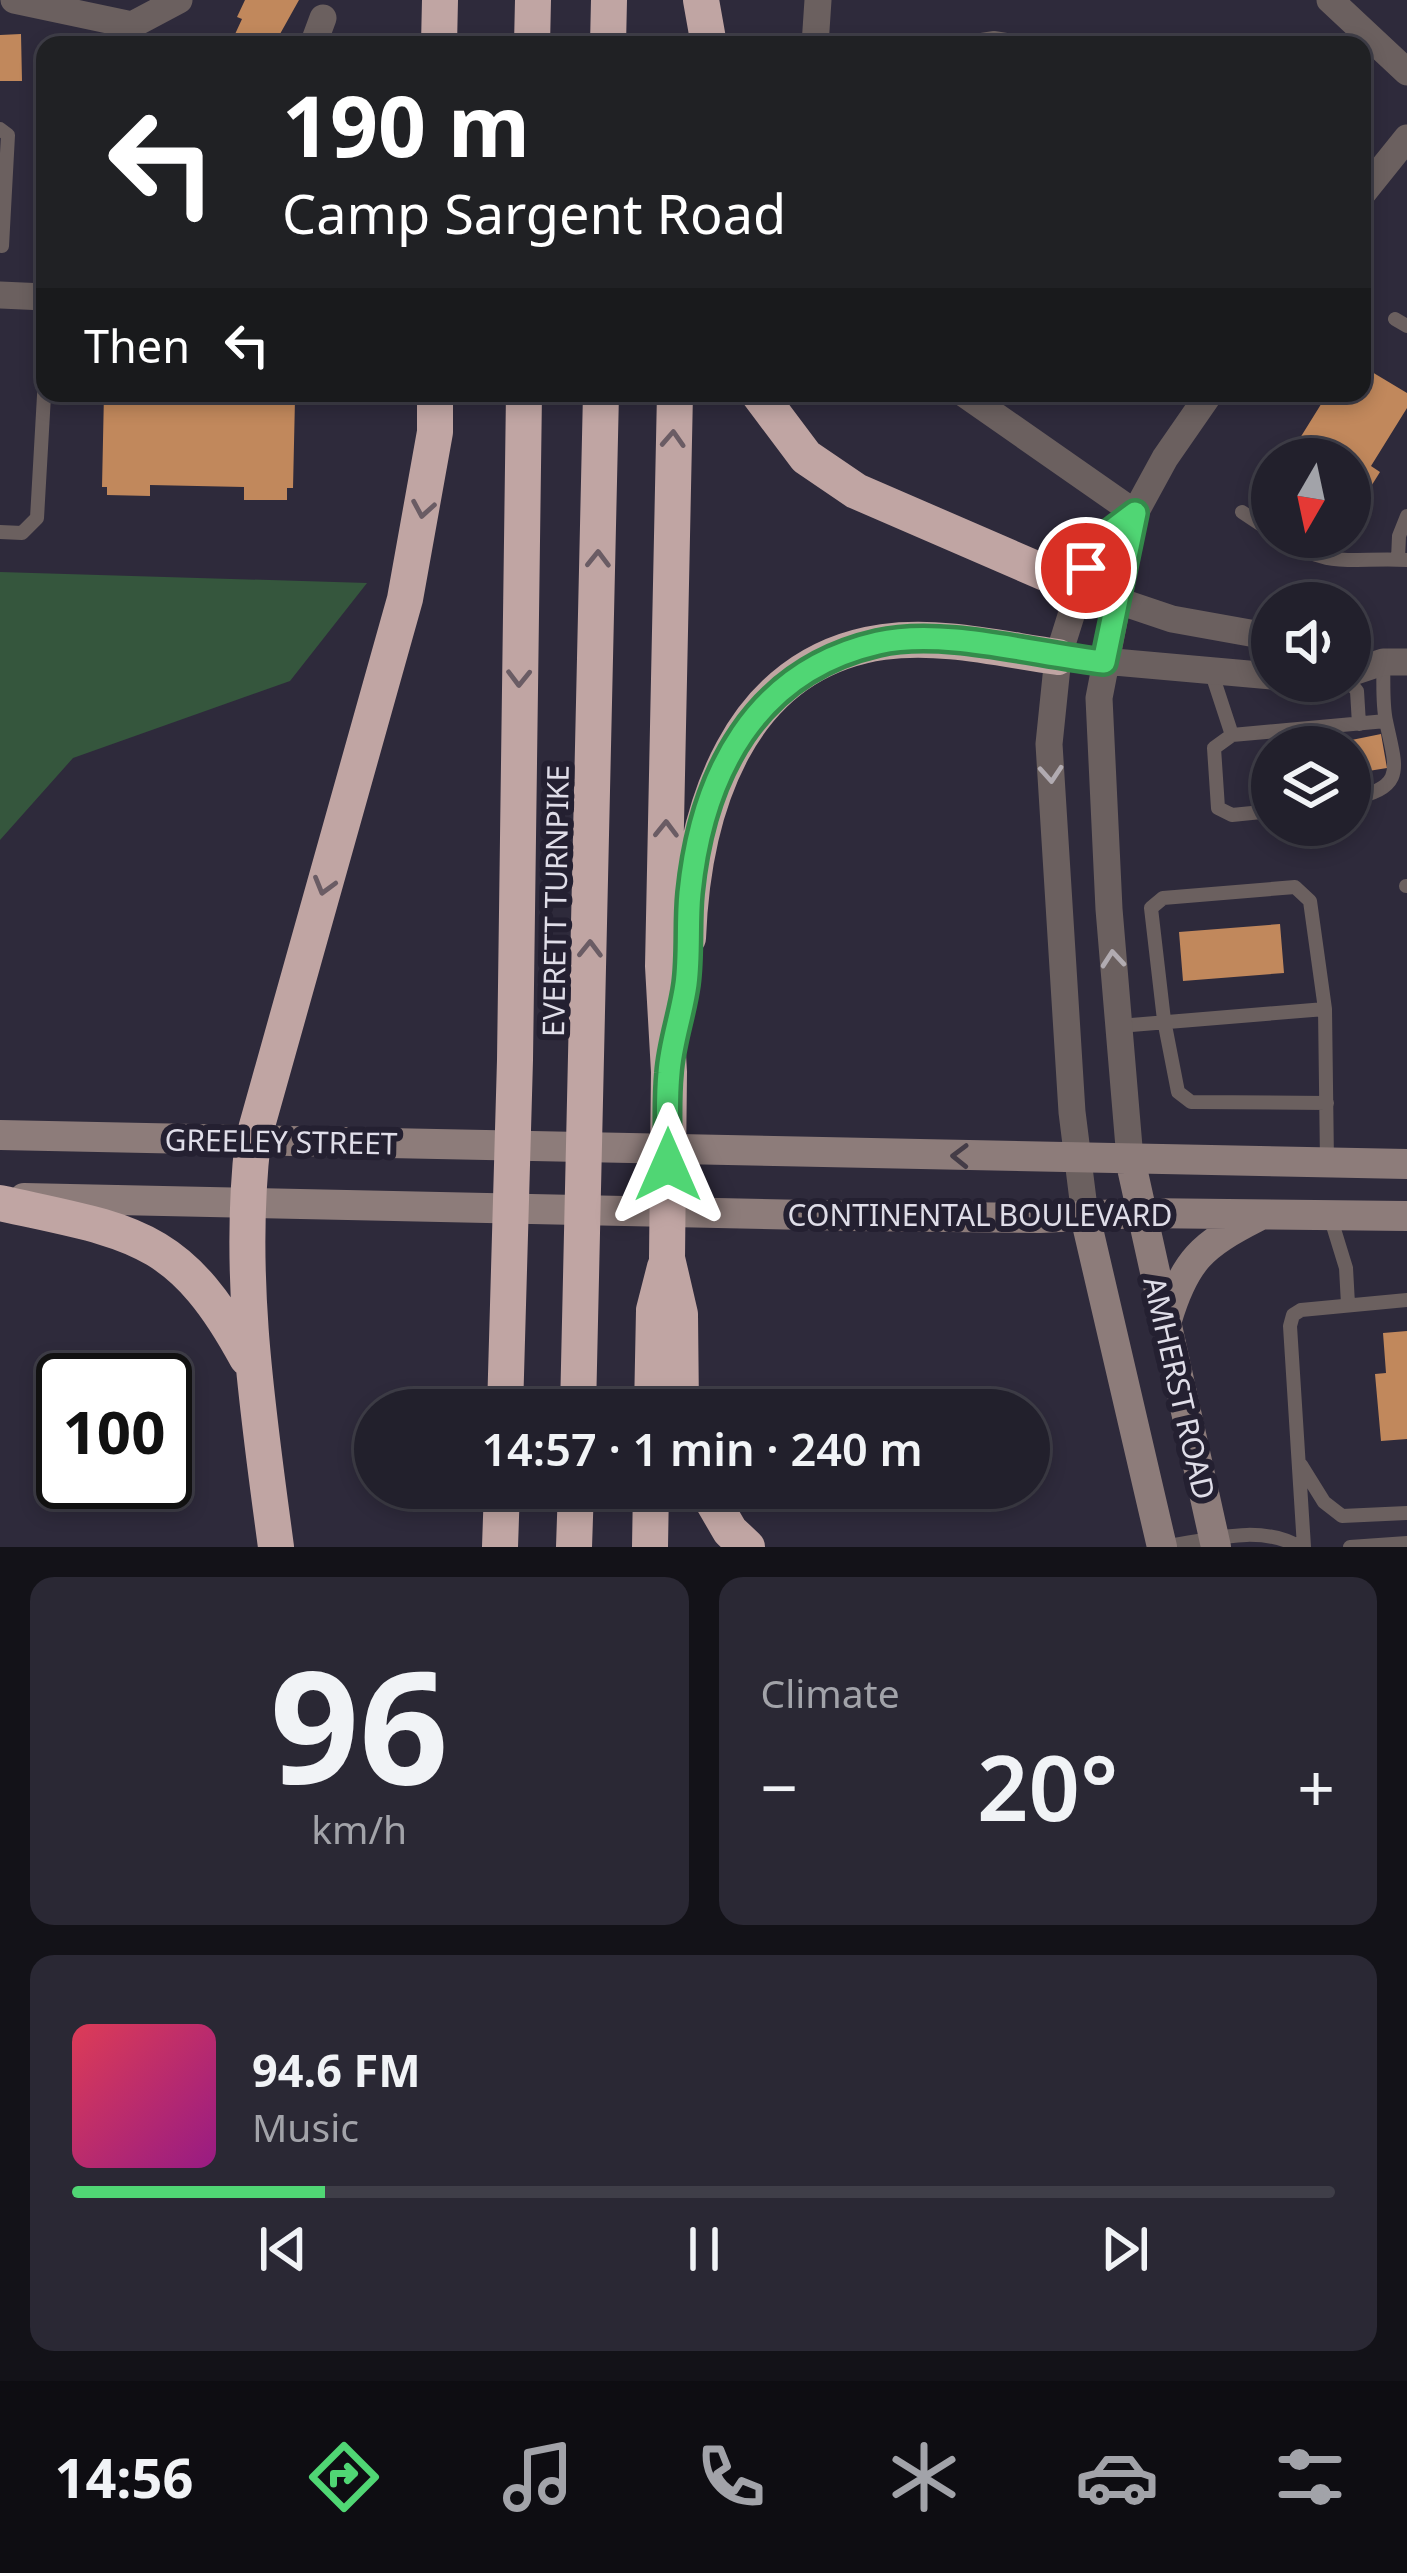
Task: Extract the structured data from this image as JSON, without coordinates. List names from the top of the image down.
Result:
{
  "streets": {
    "highway": ["EVERETT TURNPIKE"],
    "main road": ["GREELEY STREET", "CONTINENTAL BOULEVARD", "AMHERST ROAD"]
  },
  "crossings": [
    ["GREELEY STREET", "CONTINENTAL BOULEVARD"],
    ["CONTINENTAL BOULEVARD", "AMHERST ROAD"]
  ],
  "north": "bottom",
  "page": {
    "turn": ["190 m", "Camp Sargent Road"],
    "then": "Then",
    "limit": "100",
    "trip": "14:57 · 1 min · 240 m",
    "tile": [
      ["96", "km/h"],
      "Climate"
    ],
    "heat": ["−", "20°", "+"],
    "song": ["94.6 FM", "Music"],
    "tabs": "14:56"
  }
}
